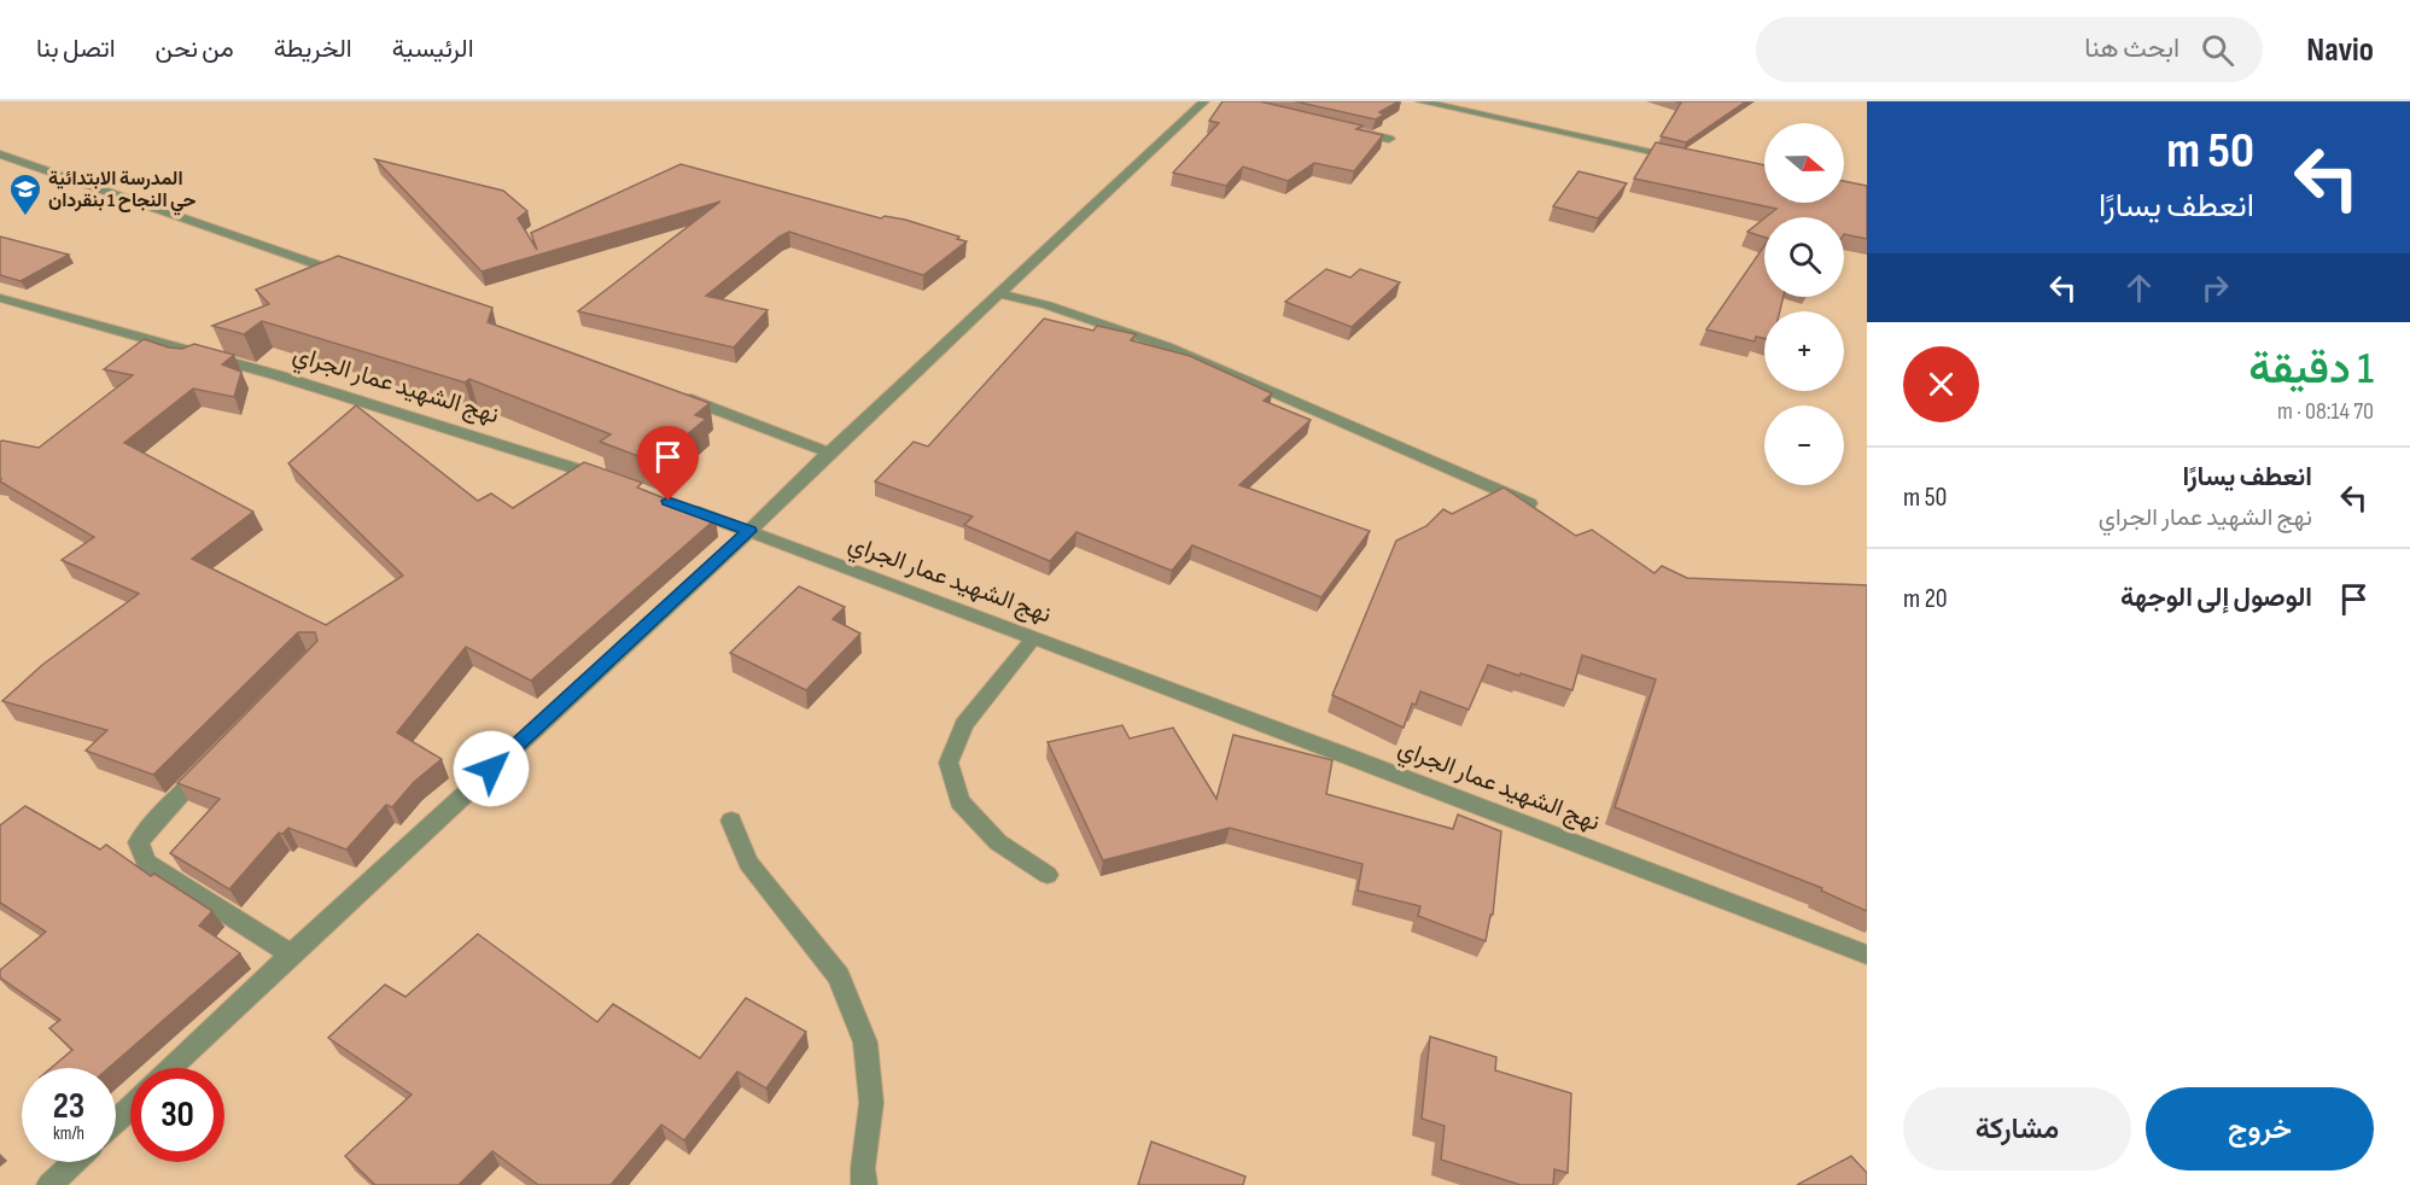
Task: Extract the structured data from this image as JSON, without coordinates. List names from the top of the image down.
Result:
{
  "streets": {
    "street": ["نهج الشهيد عمار الجراي"]
  },
  "places": {
    "school or university": ["المدرسة الابتدائية حي النجاح 1 بنقردان"]
  },
  "north": "right",
  "page": {
    "header": "Navio",
    "search": "ابحث هنا",
    "nav": [
      "الرئيسية",
      "الخريطة",
      "من نحن",
      "اتصل بنا"
    ],
    "turn": ["50 m", "انعطف يسارًا"],
    "map_buttons": ["+", "−"],
    "heading": ["1 دقيقة", "70 m · 08:14"],
    "list": [
      {
        "name": "انعطف يسارًا",
        "note": "نهج الشهيد عمار الجراي",
        "value": "50 m"
      },
      {
        "name": "الوصول إلى الوجهة",
        "value": "20 m"
      }
    ],
    "speed": "23 km/h",
    "limit": "30",
    "buttons": ["خروج", "مشاركة"]
  }
}
